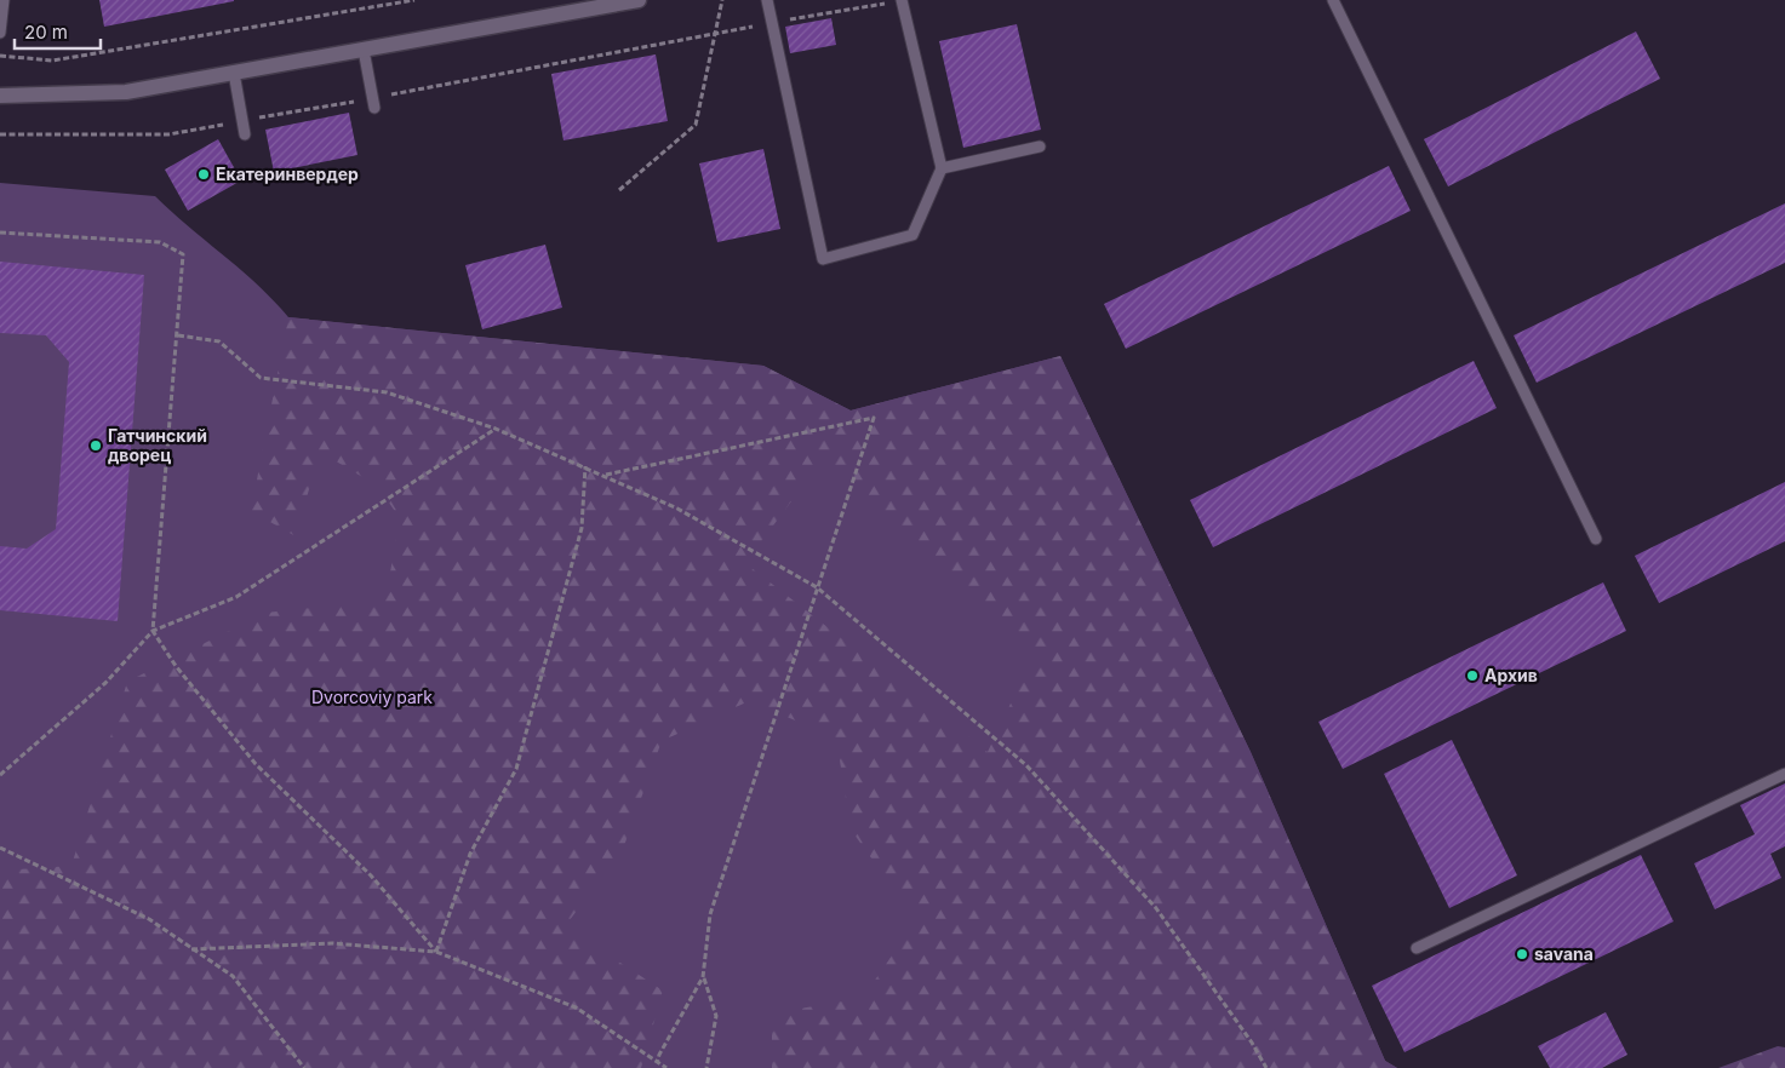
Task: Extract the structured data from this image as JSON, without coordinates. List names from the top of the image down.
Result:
{
  "parks": ["Dvorcoviy park"],
  "places": [
    "Екатеринвердер",
    "Гатчинский дворец",
    "Архив",
    "savana"
  ],
  "scale_bar": "20 m"
}
